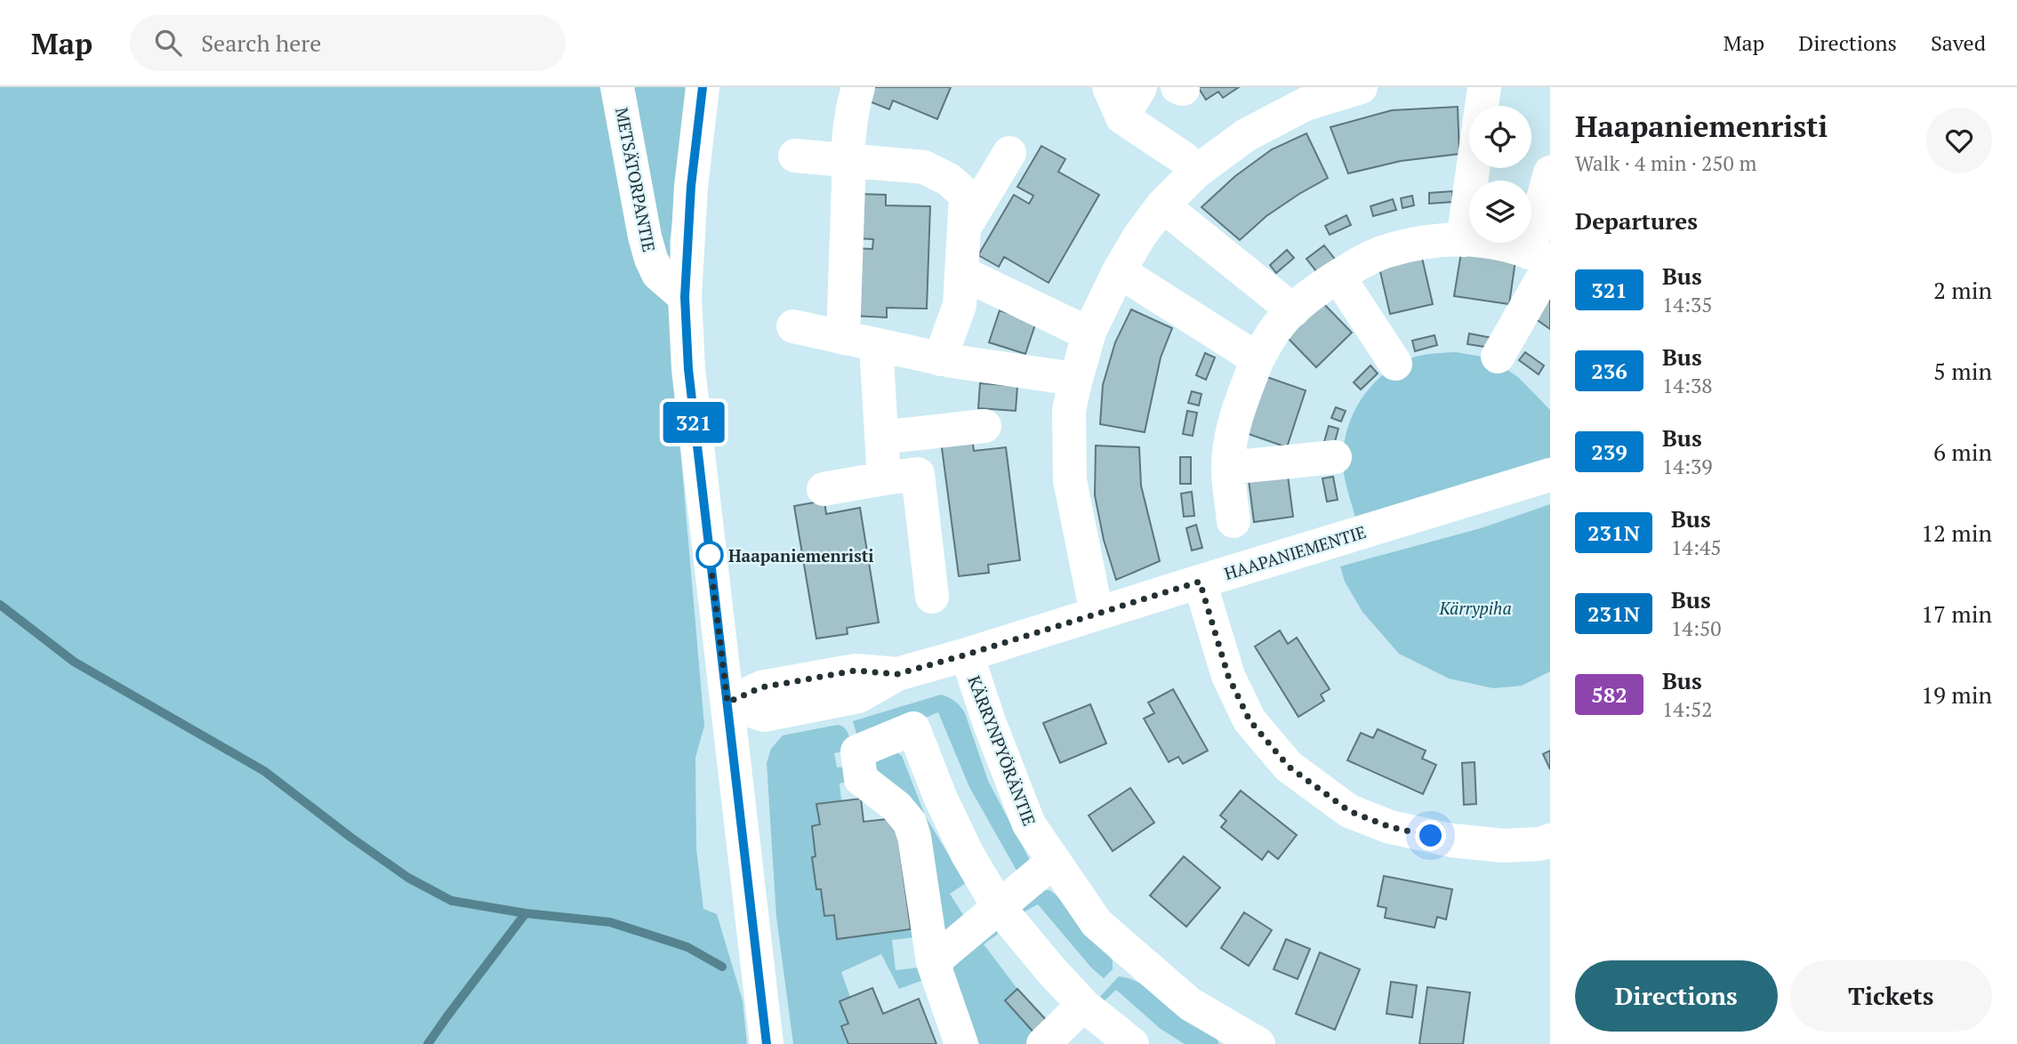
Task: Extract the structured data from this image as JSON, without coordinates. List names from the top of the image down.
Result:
{
  "streets": {
    "street": ["METSÄTORPANTIE", "HAAPANIEMENTIE", "KÄRRYNPYÖRÄNTIE"]
  },
  "crossings": [
    ["HAAPANIEMENTIE", "KÄRRYNPYÖRÄNTIE"]
  ],
  "parks": ["Kärrypiha"],
  "places": ["Haapaniemenristi"],
  "lines": ["bus line 321"],
  "page": {
    "header": "Map",
    "search": "Search here",
    "nav": ["Map", "Directions", "Saved"],
    "on_map": "321",
    "heading": [
      ["Haapaniemenristi", "Walk · 4 min · 250 m"],
      "Departures"
    ],
    "list": [
      {
        "mark": "321",
        "name": "Bus",
        "note": "14:35",
        "value": "2 min"
      },
      {
        "mark": "236",
        "name": "Bus",
        "note": "14:38",
        "value": "5 min"
      },
      {
        "mark": "239",
        "name": "Bus",
        "note": "14:39",
        "value": "6 min"
      },
      {
        "mark": "231N",
        "name": "Bus",
        "note": "14:45",
        "value": "12 min"
      },
      {
        "mark": "231N",
        "name": "Bus",
        "note": "14:50",
        "value": "17 min"
      },
      {
        "mark": "582",
        "name": "Bus",
        "note": "14:52",
        "value": "19 min"
      }
    ],
    "buttons": ["Directions", "Tickets"]
  }
}
